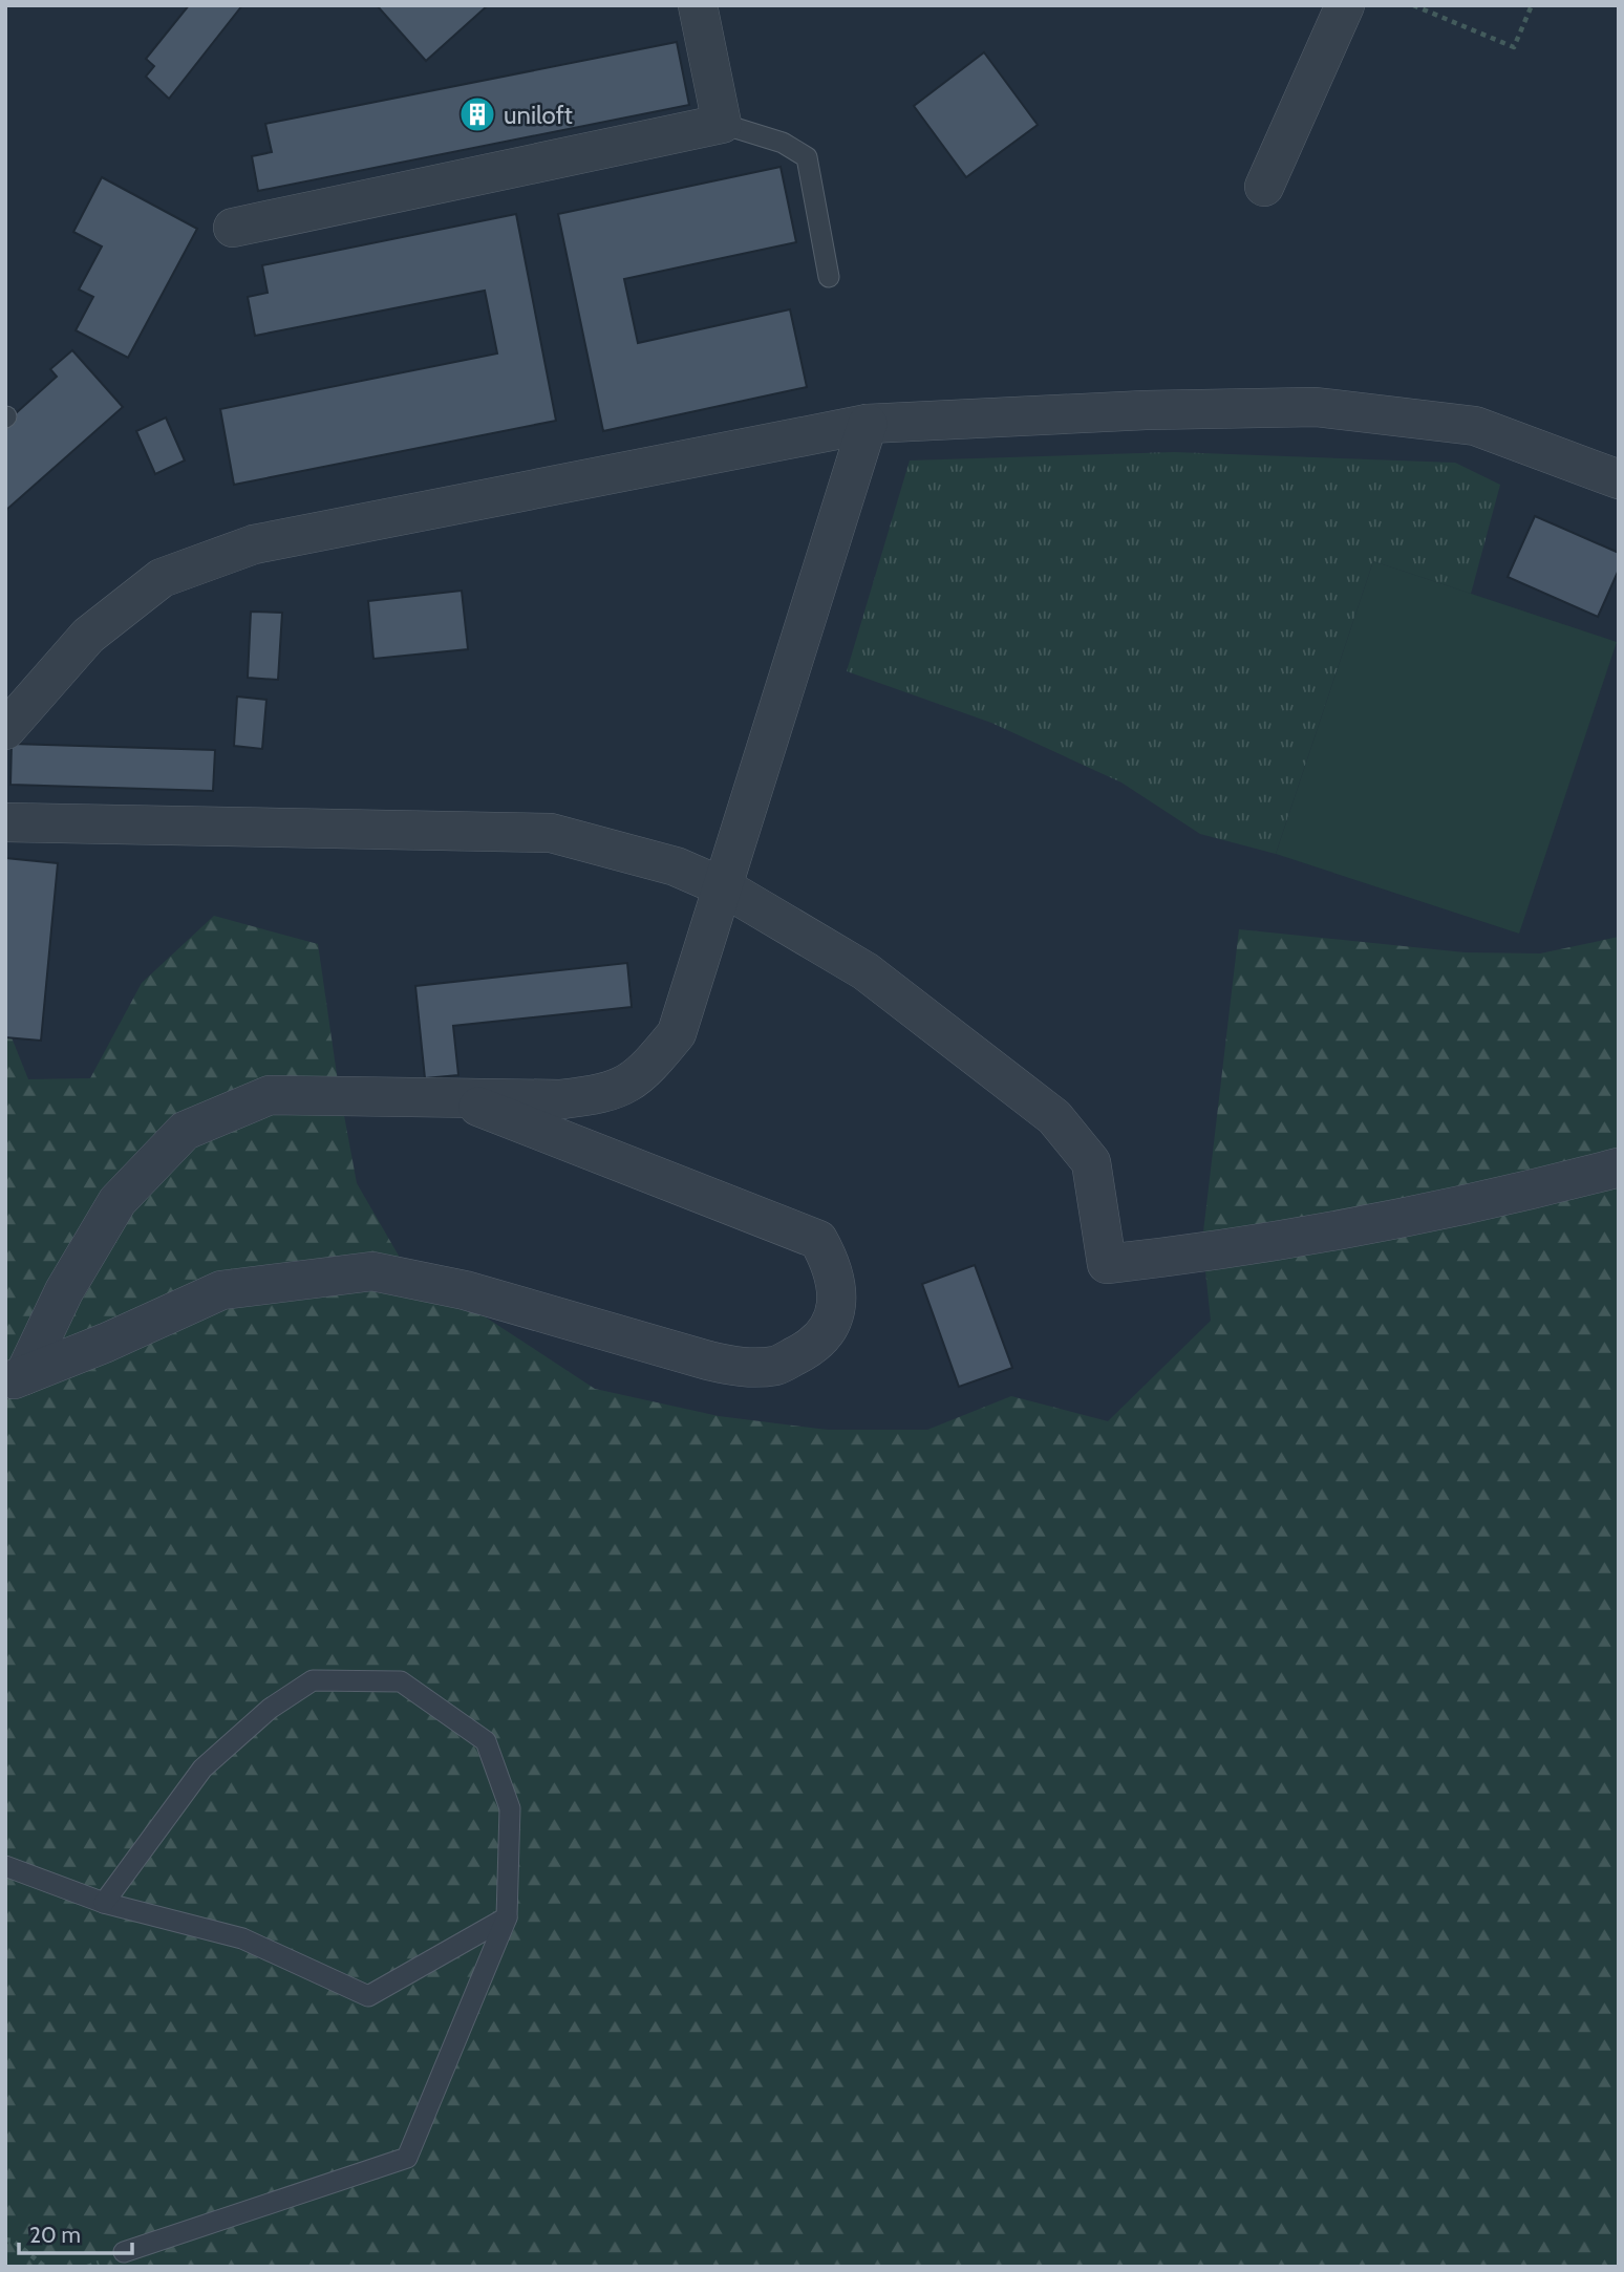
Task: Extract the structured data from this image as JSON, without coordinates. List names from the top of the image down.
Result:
{
  "places": {
    "building": ["uniloft"]
  },
  "scale_bar": "20 m"
}
